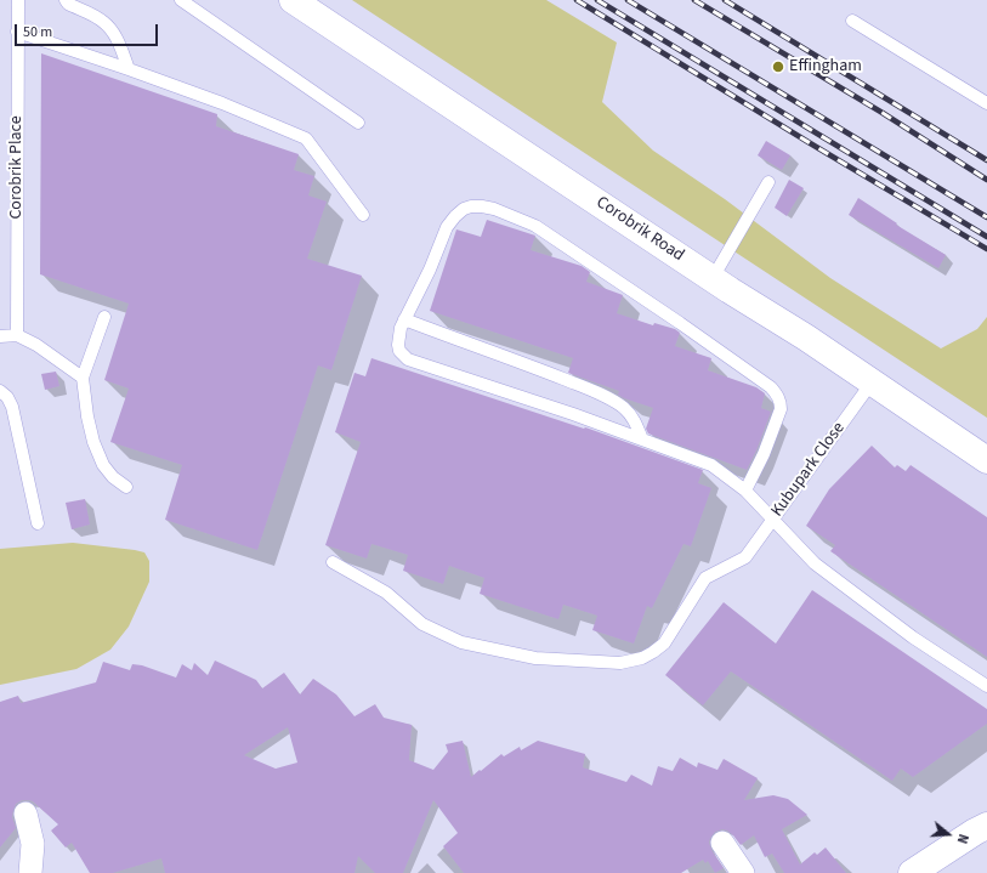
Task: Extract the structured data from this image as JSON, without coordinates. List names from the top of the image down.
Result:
{
  "streets": {
    "street": ["Corobrik Road"],
    "lane": ["Corobrik Place", "Kubupark Close"]
  },
  "crossings": [
    ["Corobrik Road", "Kubupark Close"]
  ],
  "places": ["Effingham"],
  "scale_bar": "50 m",
  "north": "right"
}
